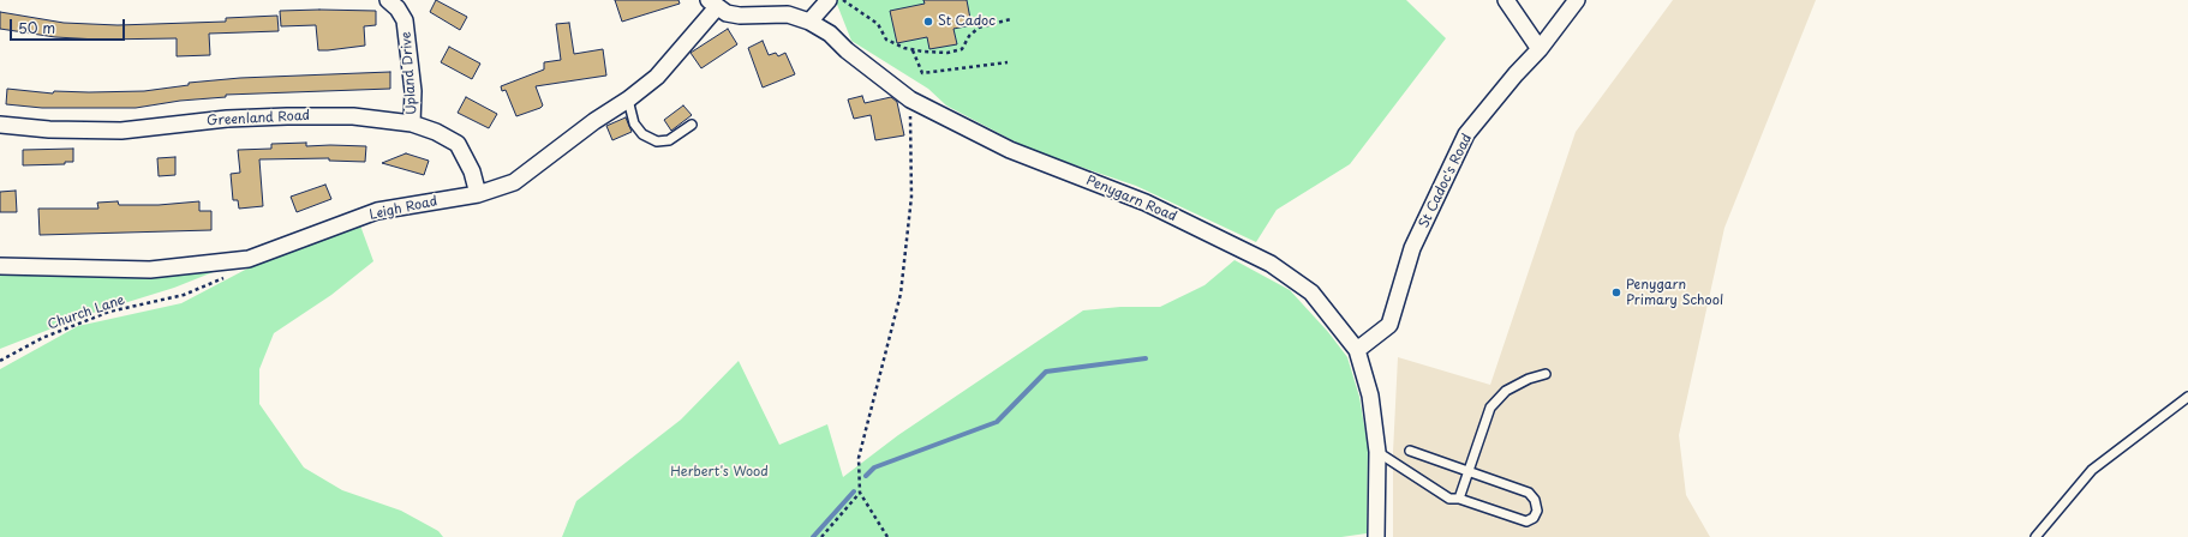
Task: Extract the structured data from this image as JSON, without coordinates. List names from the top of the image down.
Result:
{
  "streets": {
    "street": [
      "Upland Drive",
      "Greenland Road",
      "St Cadoc's Road",
      "Penygarn Road",
      "Leigh Road"
    ],
    "path": ["Church Lane"]
  },
  "crossings": [
    ["Upland Drive", "Greenland Road"],
    ["Greenland Road", "Leigh Road"],
    ["St Cadoc's Road", "Penygarn Road"],
    ["Penygarn Road", "Leigh Road"],
    ["Leigh Road", "Church Lane"]
  ],
  "parks": ["Herbert's Wood"],
  "places": ["St Cadoc", "Penygarn Primary School"],
  "scale_bar": "50 m"
}
